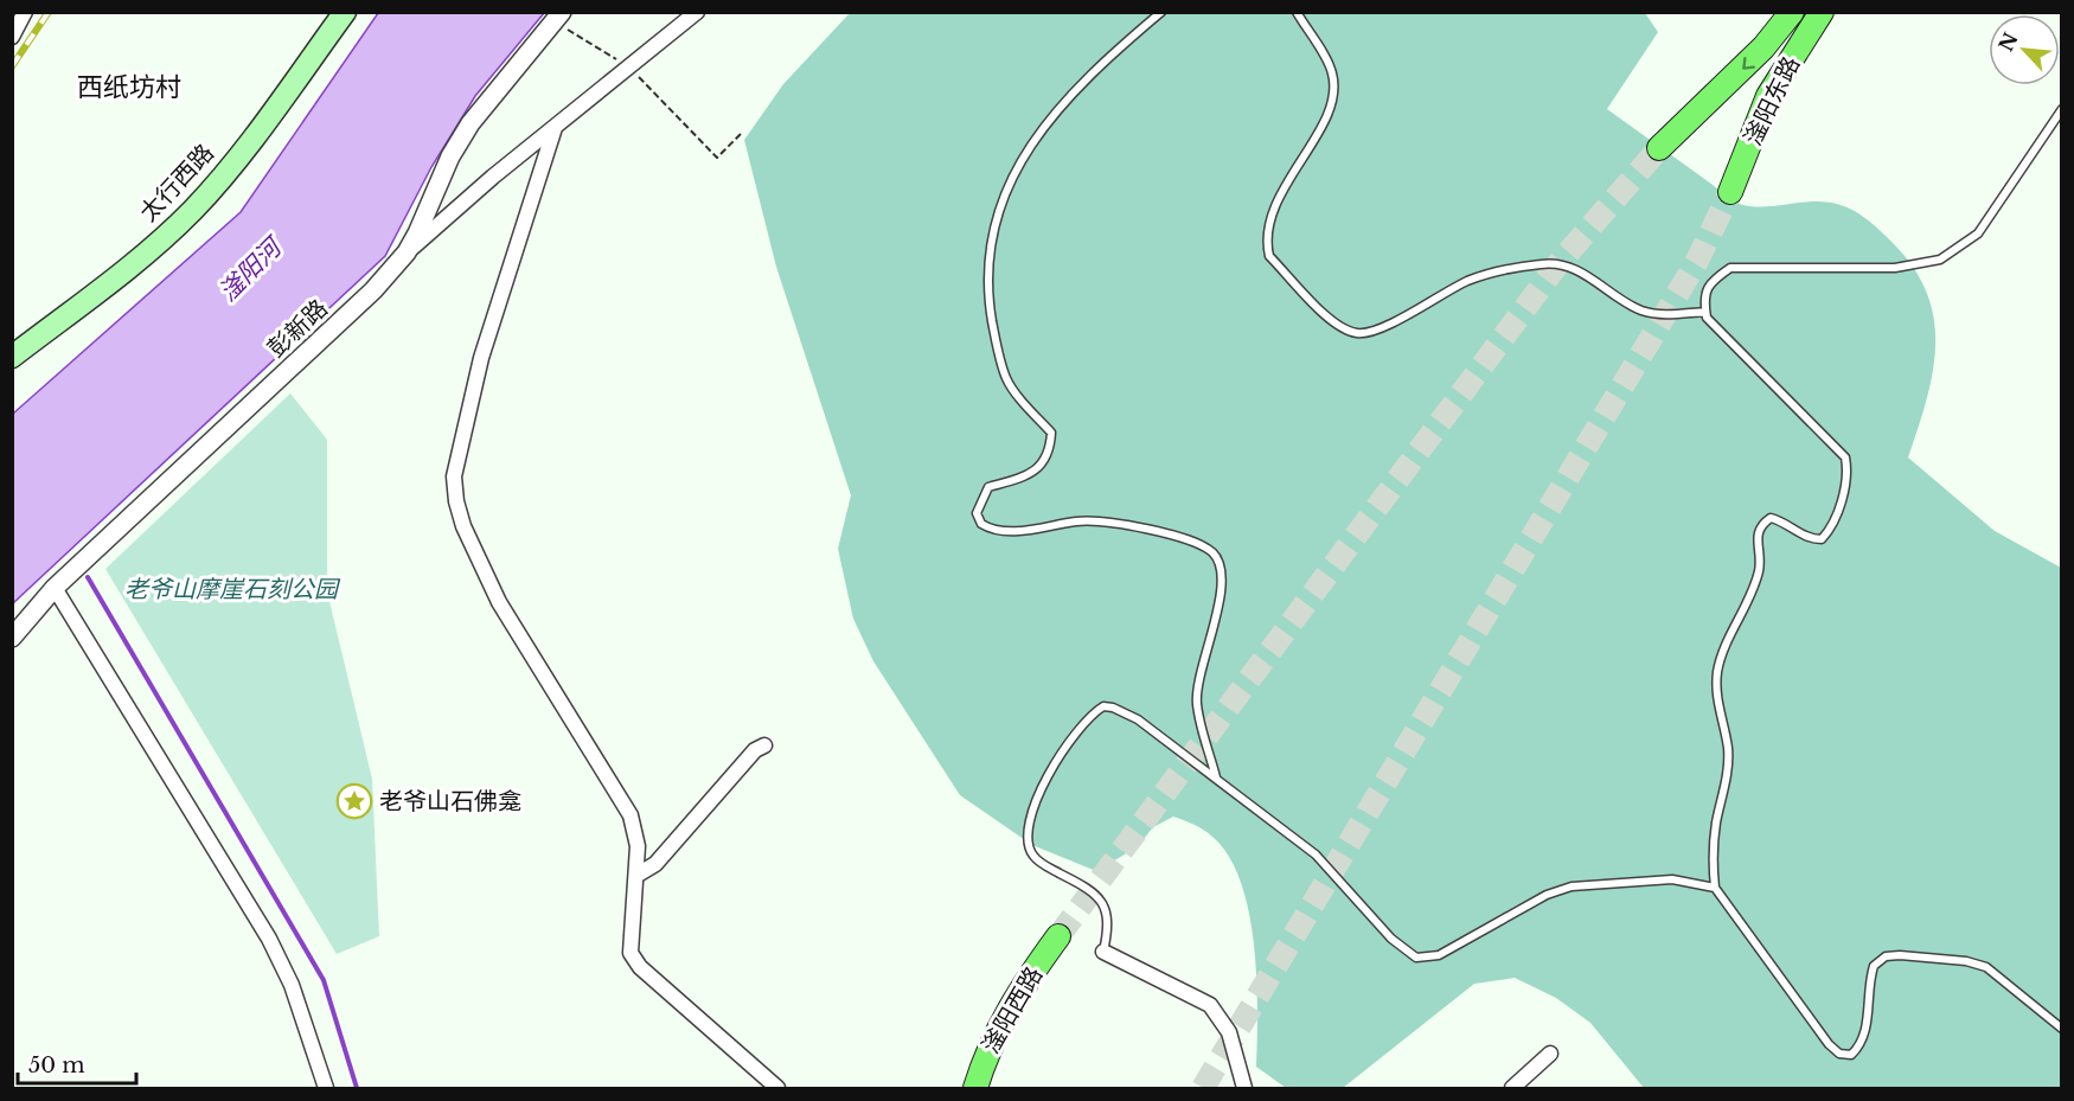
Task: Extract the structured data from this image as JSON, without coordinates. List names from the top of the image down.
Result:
{
  "streets": {
    "main road": ["滏阳东路", "太行西路", "滏阳西路"],
    "street": ["彭新路"]
  },
  "districts": ["西纸坊村"],
  "water": ["滏阳河"],
  "parks": ["老爷山摩崖石刻公园"],
  "places": {
    "place": ["老爷山石佛龛"]
  },
  "scale_bar": "50 m",
  "north": "top left"
}
